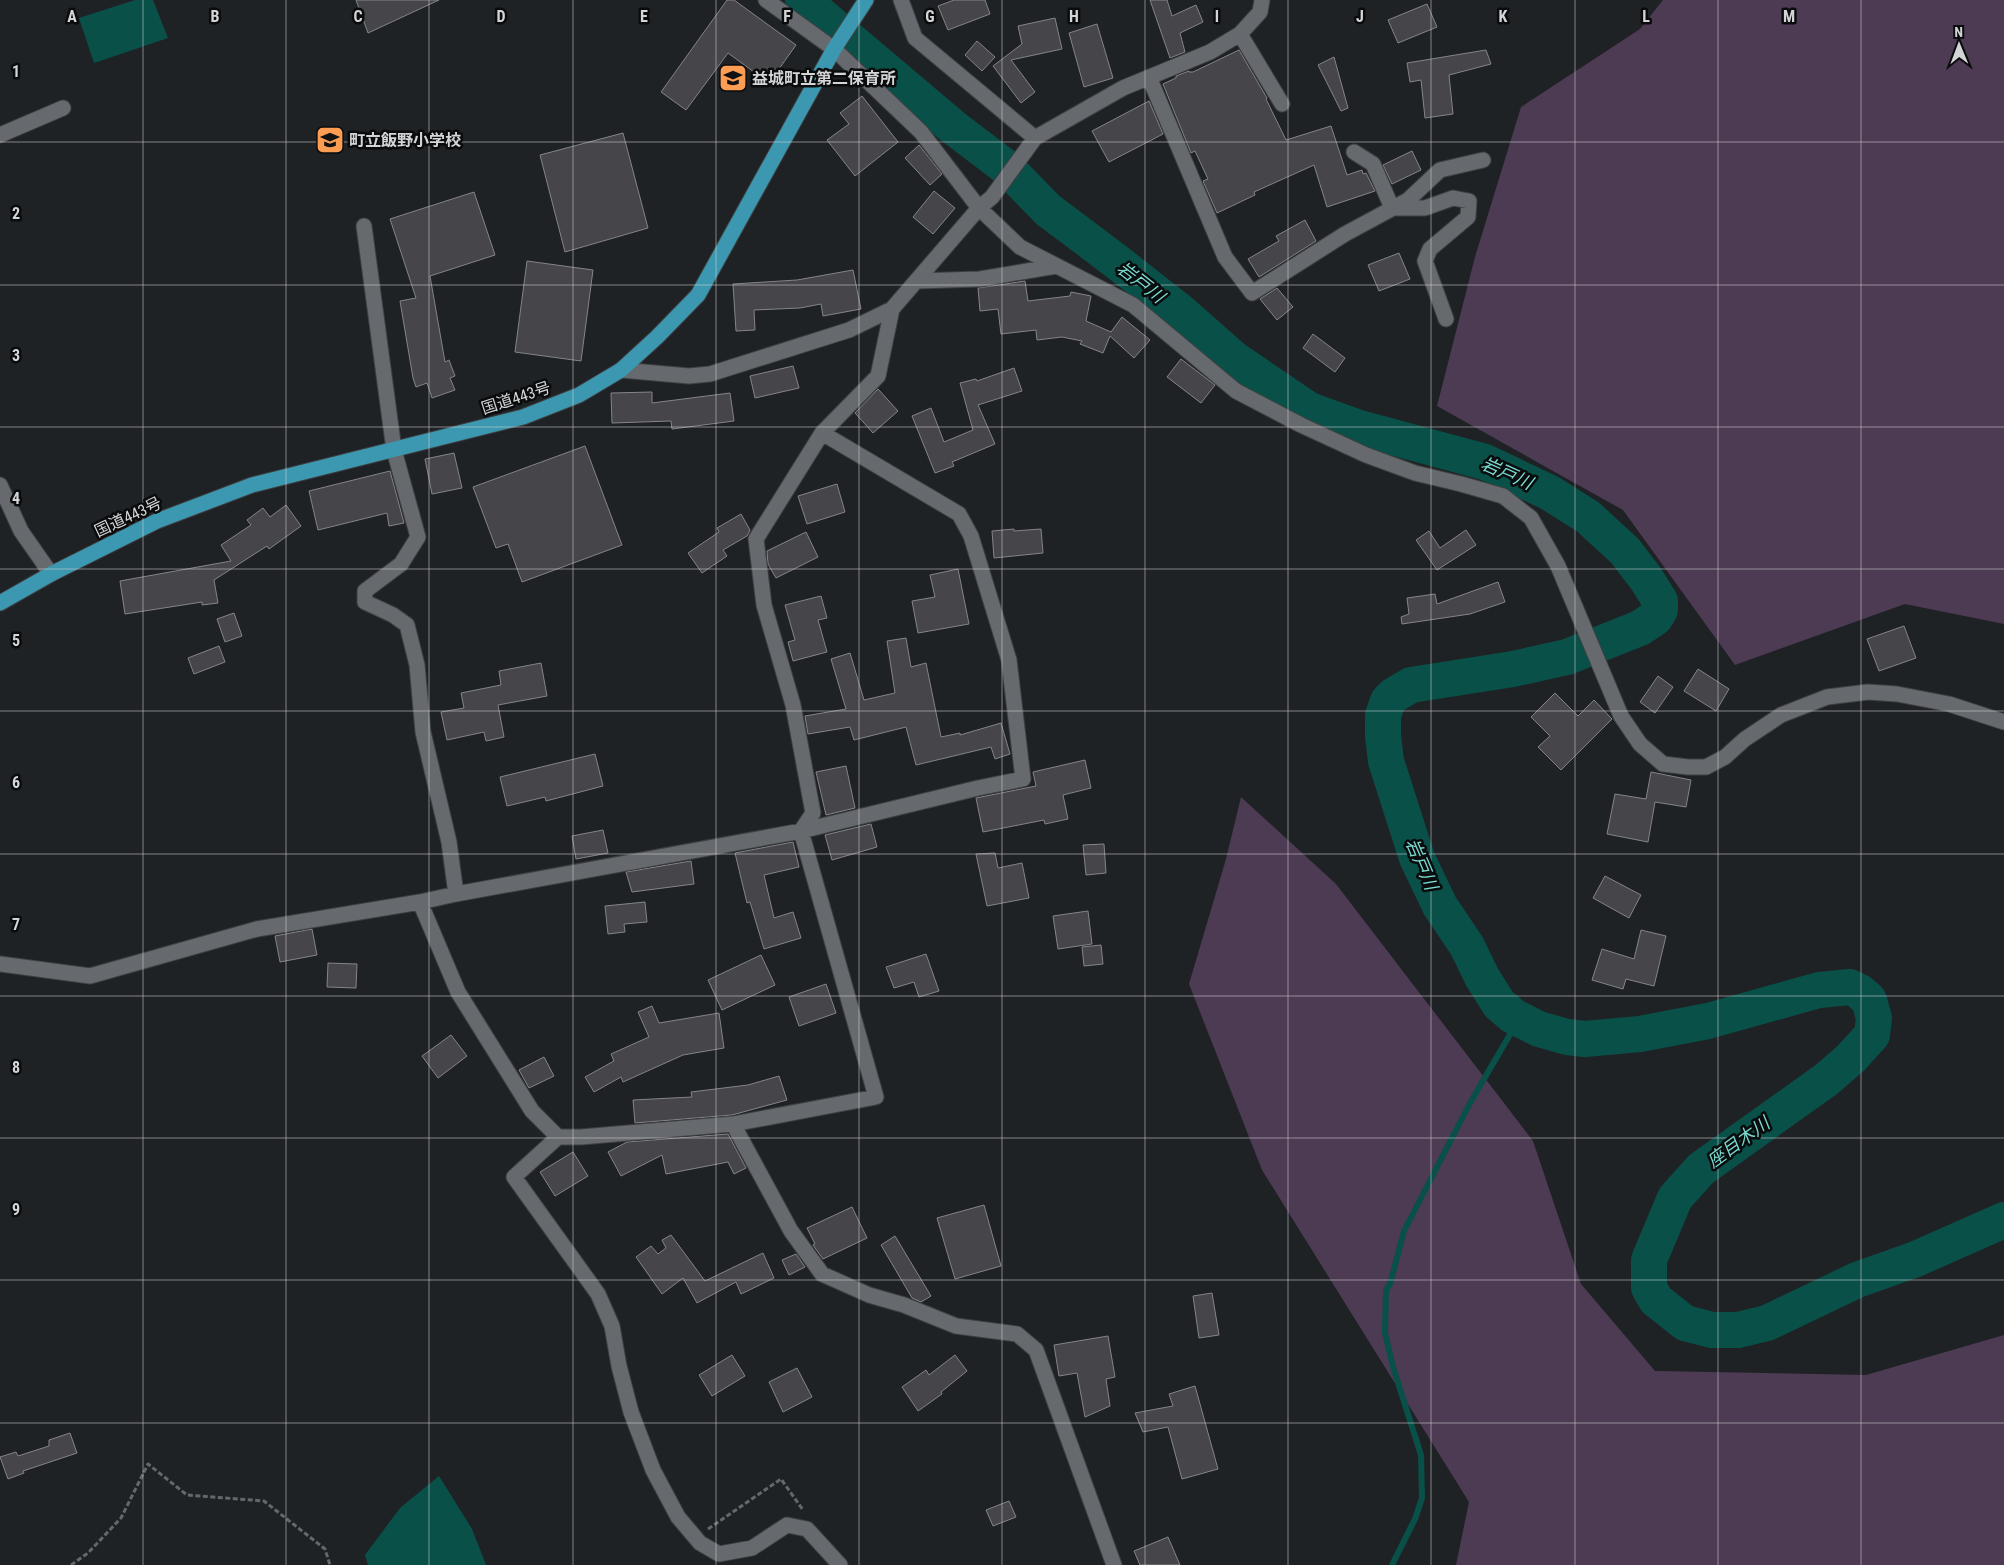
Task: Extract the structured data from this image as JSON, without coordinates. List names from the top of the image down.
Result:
{
  "streets": {
    "highway": ["国道443号"]
  },
  "water": ["岩戸川", "座目木川"],
  "places": {
    "school or university": ["益城町立第二保育所", "町立飯野小学校"]
  },
  "north": "top",
  "grid": {
    "columns": [
      "A",
      "B",
      "C",
      "D",
      "E",
      "F",
      "G",
      "H",
      "I",
      "J",
      "K",
      "L",
      "M"
    ],
    "rows": [
      "1",
      "2",
      "3",
      "4",
      "5",
      "6",
      "7",
      "8",
      "9"
    ]
  }
}
